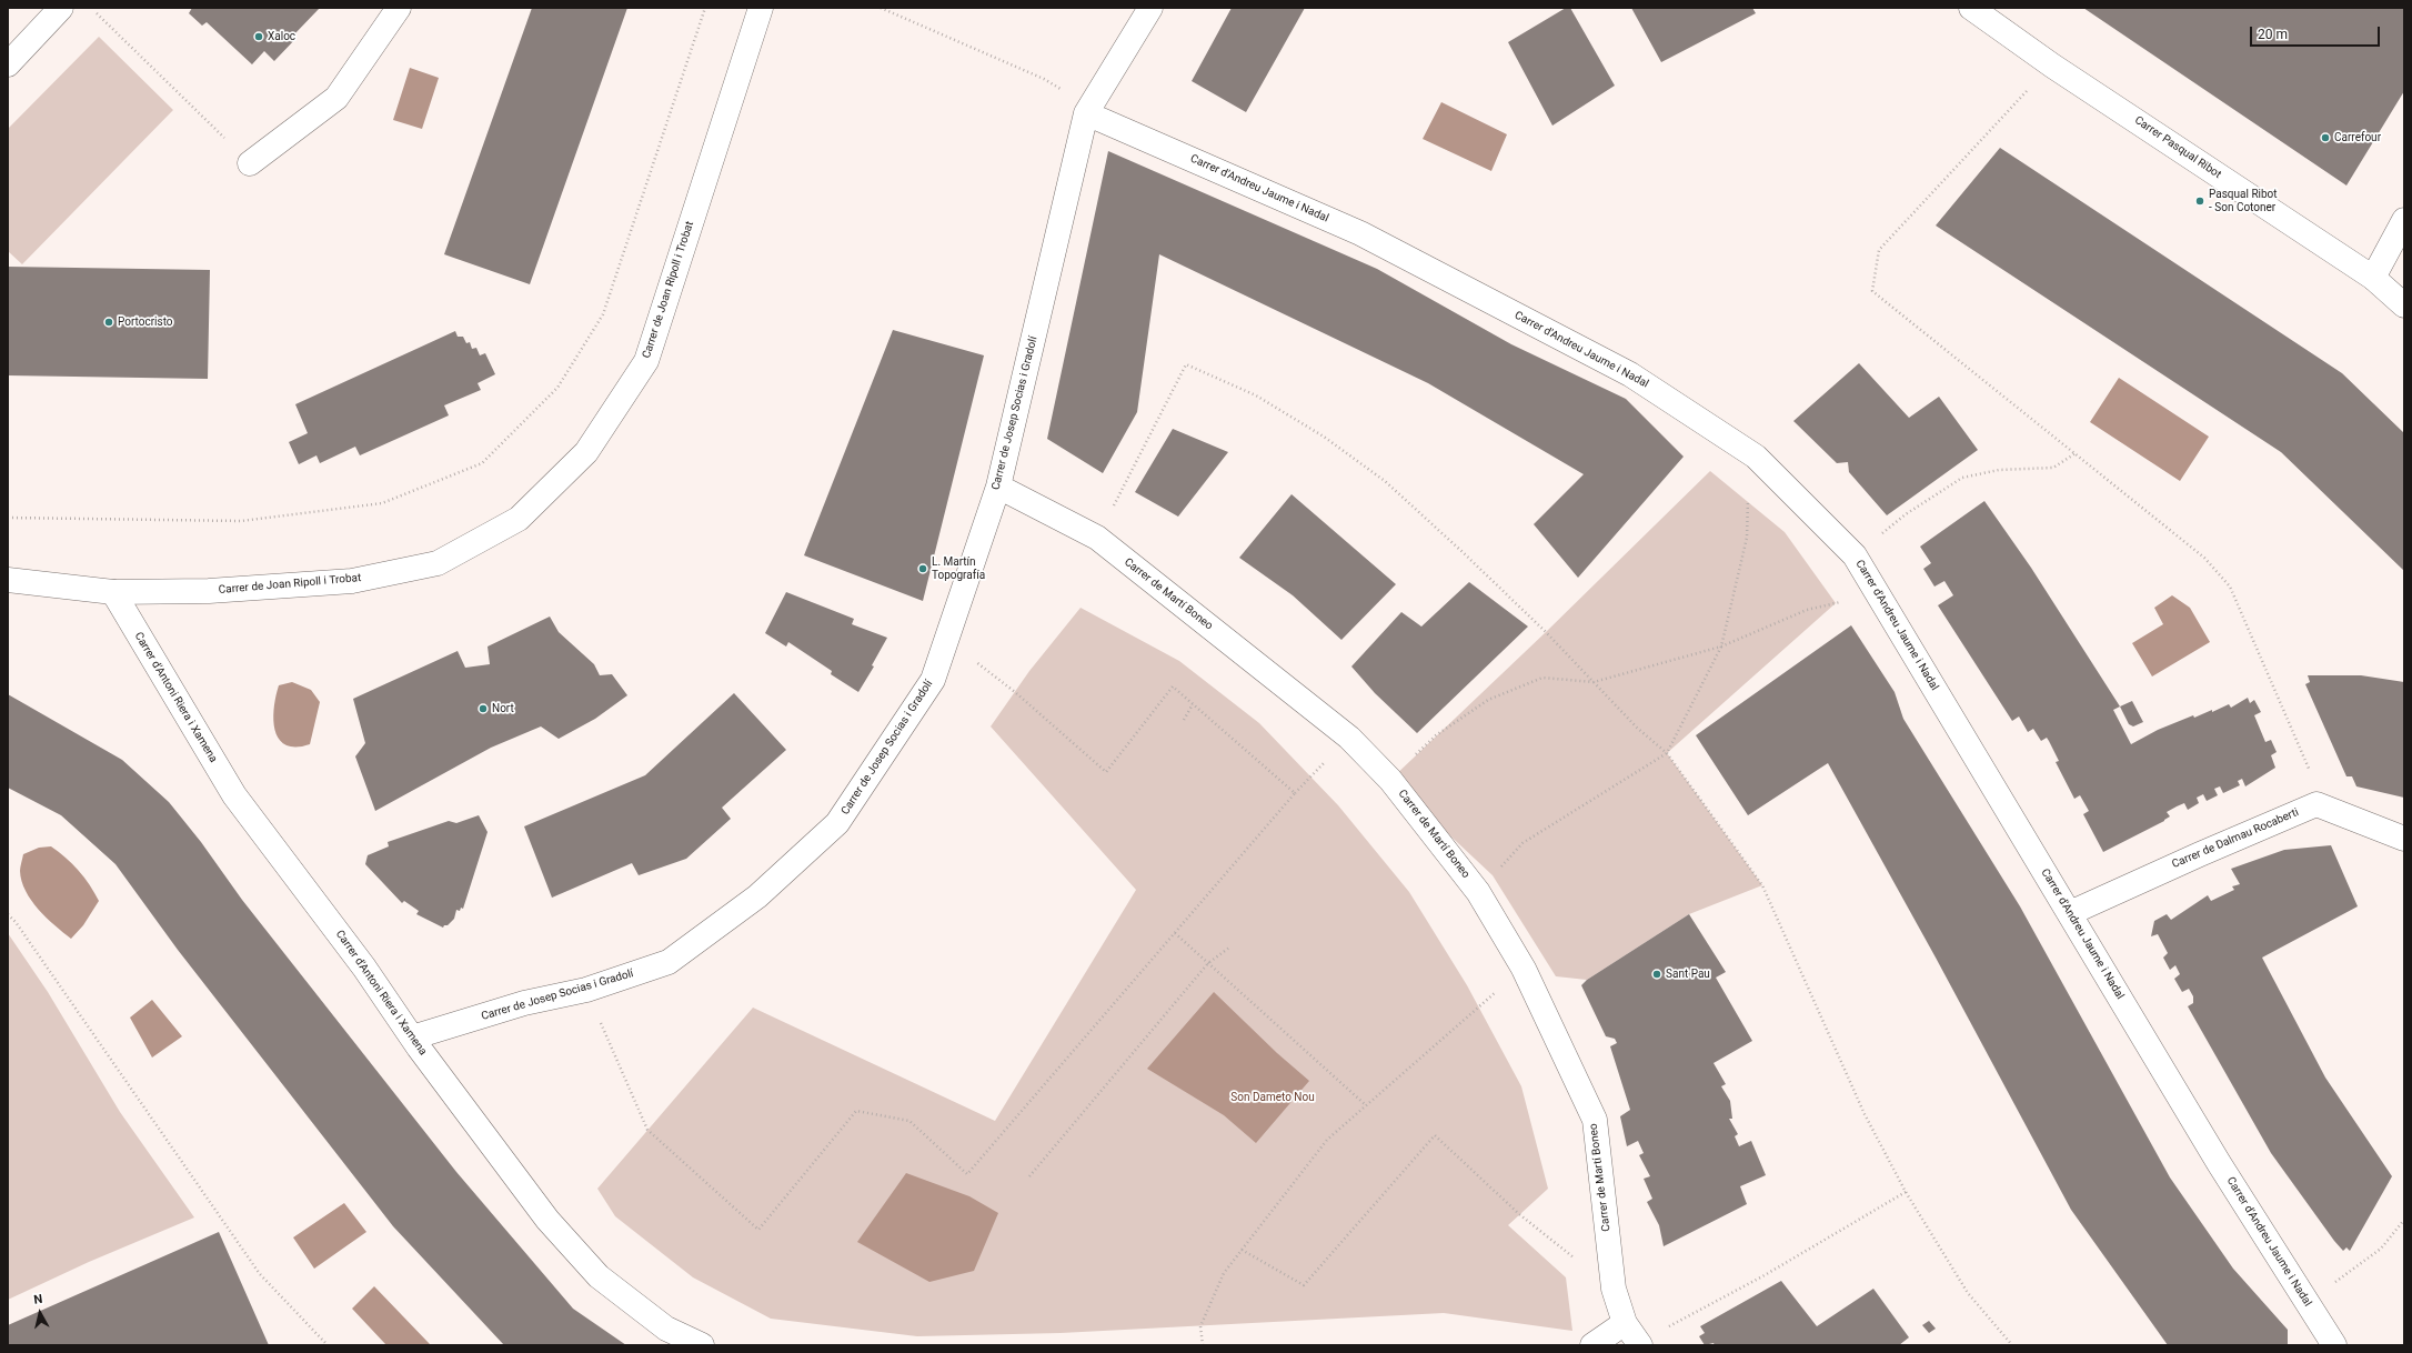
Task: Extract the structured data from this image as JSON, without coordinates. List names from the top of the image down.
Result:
{
  "streets": {
    "street": [
      "Carrer Pasqual Ribot",
      "Carrer d'Andreu Jaume i Nadal",
      "Carrer de Joan Ripoll i Trobat",
      "Carrer de Josep Socias i Gradolí",
      "Carrer de Martí Boneo",
      "Carrer d'Antoni Riera i Xamena",
      "Carrer de Dalmau Rocaberti"
    ]
  },
  "crossings": [
    ["Carrer d'Andreu Jaume i Nadal", "Carrer de Josep Socias i Gradolí"],
    ["Carrer d'Andreu Jaume i Nadal", "Carrer de Dalmau Rocaberti"],
    ["Carrer de Joan Ripoll i Trobat", "Carrer d'Antoni Riera i Xamena"],
    ["Carrer de Josep Socias i Gradolí", "Carrer de Martí Boneo"],
    ["Carrer de Josep Socias i Gradolí", "Carrer d'Antoni Riera i Xamena"]
  ],
  "parks": ["Son Dameto Nou"],
  "places": [
    "Xaloc",
    "Carrefour",
    "Pasqual Ribot - Son Cotoner",
    "Portocristo",
    "L. Martín Topografía",
    "Nort",
    "Sant Pau"
  ],
  "scale_bar": "20 m",
  "north": "top"
}
